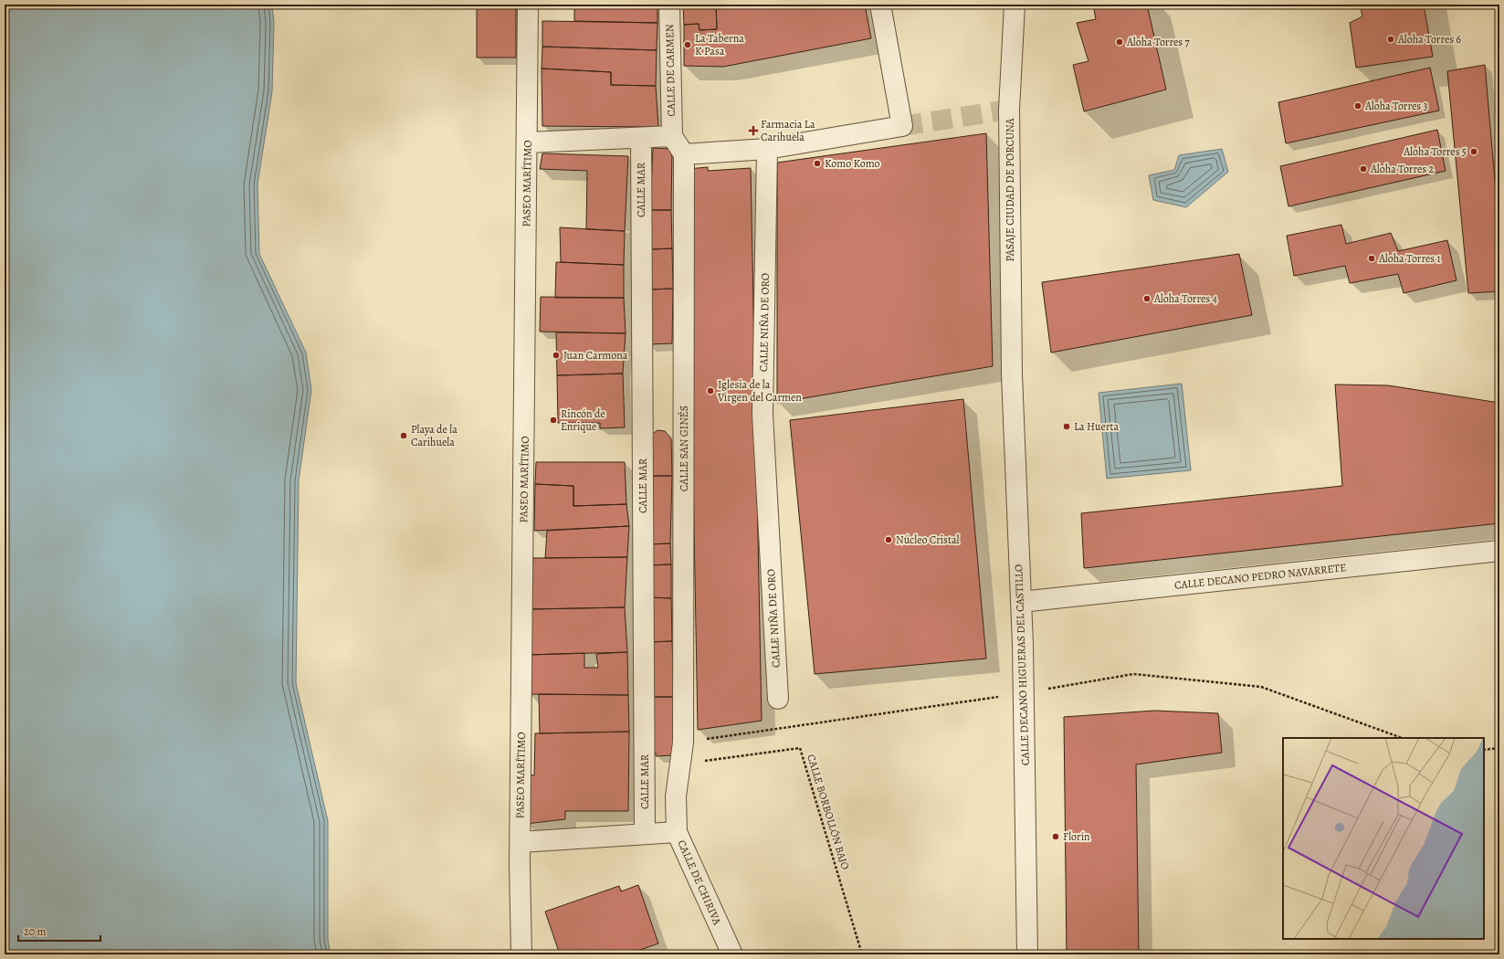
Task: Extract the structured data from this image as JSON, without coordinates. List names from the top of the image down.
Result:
{
  "streets": {
    "street": [
      "CALLE DE CARMEN",
      "PASEO MARÍTIMO",
      "CALLE MAR",
      "PASAJE CIUDAD DE PORCUNA",
      "CALLE NIÑA DE ORO",
      "CALLE SAN GINÉS",
      "CALLE DECANO PEDRO NAVARRETE",
      "CALLE DECANO HIGUERAS DEL CASTILLO",
      "CALLE DE CHIRIVA"
    ],
    "path": ["CALLE BORBOLLÓN BAJO"]
  },
  "crossings": [
    ["PASAJE CIUDAD DE PORCUNA", "CALLE DECANO HIGUERAS DEL CASTILLO"],
    ["CALLE SAN GINÉS", "CALLE DE CHIRIVA"],
    ["CALLE DECANO PEDRO NAVARRETE", "CALLE DECANO HIGUERAS DEL CASTILLO"],
    ["CALLE BORBOLLÓN BAJO", "CALLE DE CHIRIVA"]
  ],
  "places": {
    "other": [
      "Aloha Torres 6",
      "Aloha Torres 7",
      "La Taberna K Pasa",
      "Aloha Torres 3",
      "Aloha Torres 5",
      "Komo Komo",
      "Aloha Torres 2",
      "Aloha Torres 1",
      "Aloha Torres 4",
      "Juan Carmona",
      "Iglesia de la Virgen del Carmen",
      "Rincón de Enrique",
      "La Huerta",
      "Playa de la Carihuela",
      "Núcleo Cristal",
      "Florín"
    ],
    "health": ["Farmacia La Carihuela"]
  },
  "scale_bar": "20 m"
}
